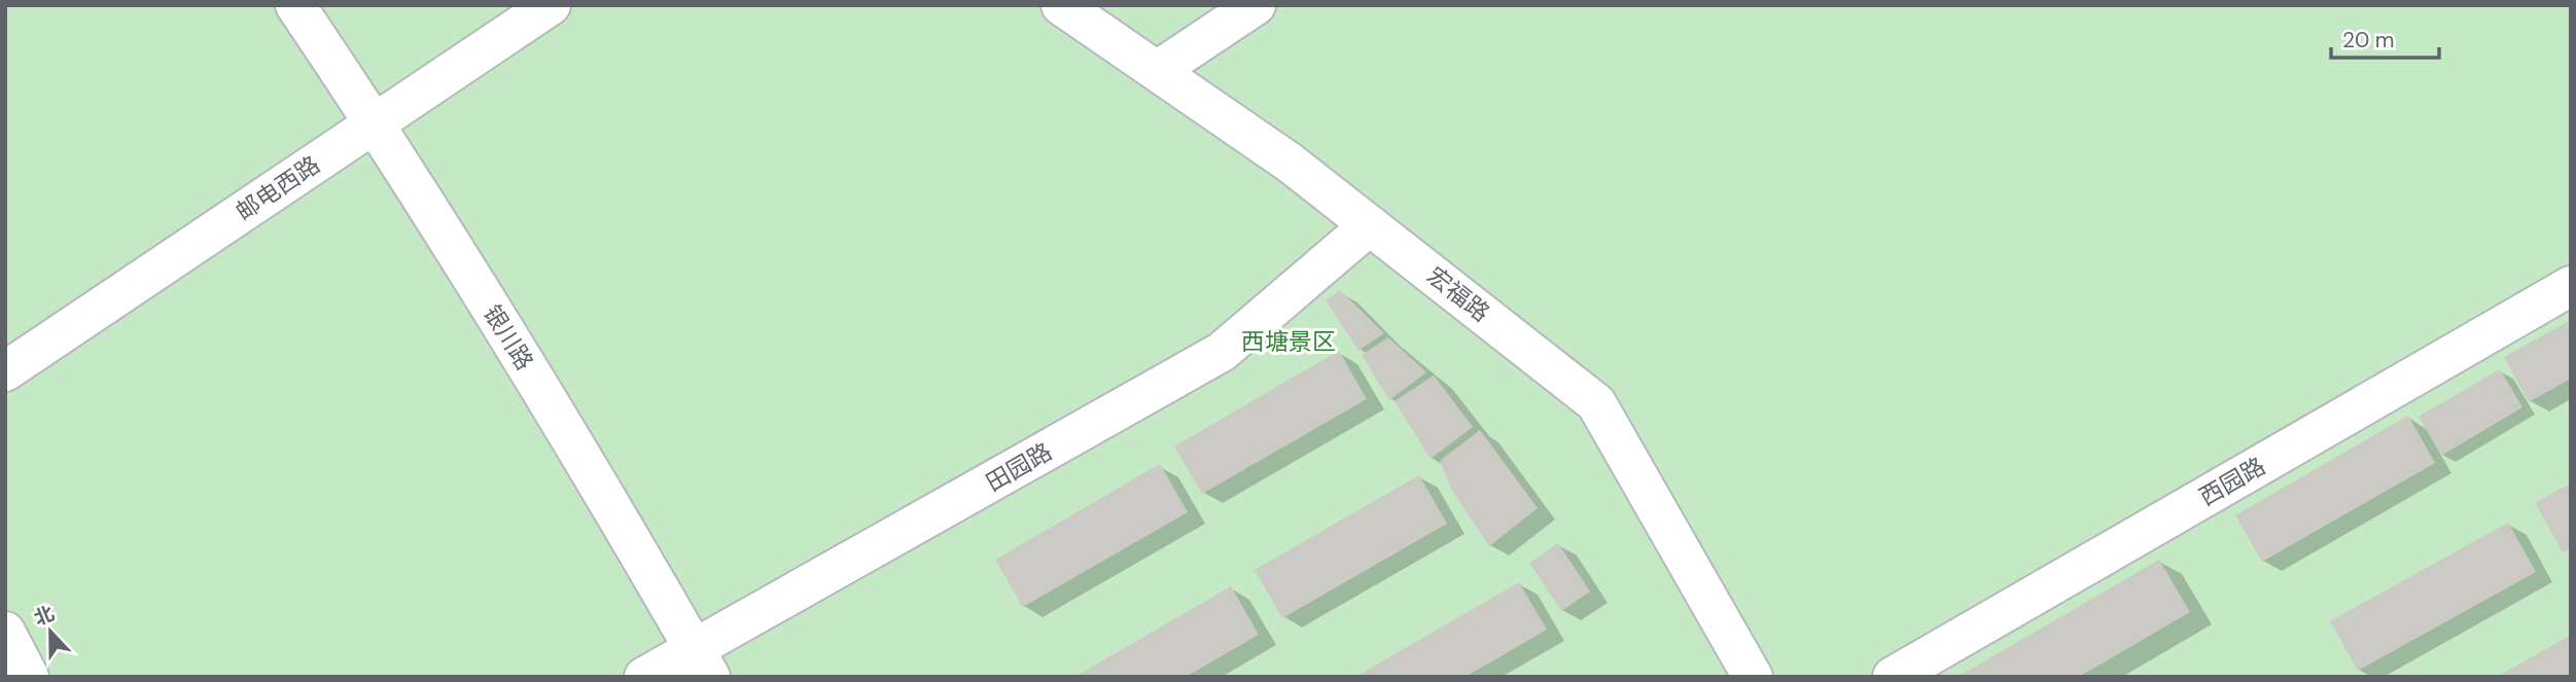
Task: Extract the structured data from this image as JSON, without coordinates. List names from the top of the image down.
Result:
{
  "streets": {
    "street": [
      "邮电西路",
      "宏福路",
      "银川路",
      "田园路",
      "西园路"
    ]
  },
  "crossings": [
    ["邮电西路", "银川路"],
    ["宏福路", "田园路"],
    ["银川路", "田园路"]
  ],
  "parks": ["西塘景区"],
  "scale_bar": "20 m",
  "north": "top"
}
